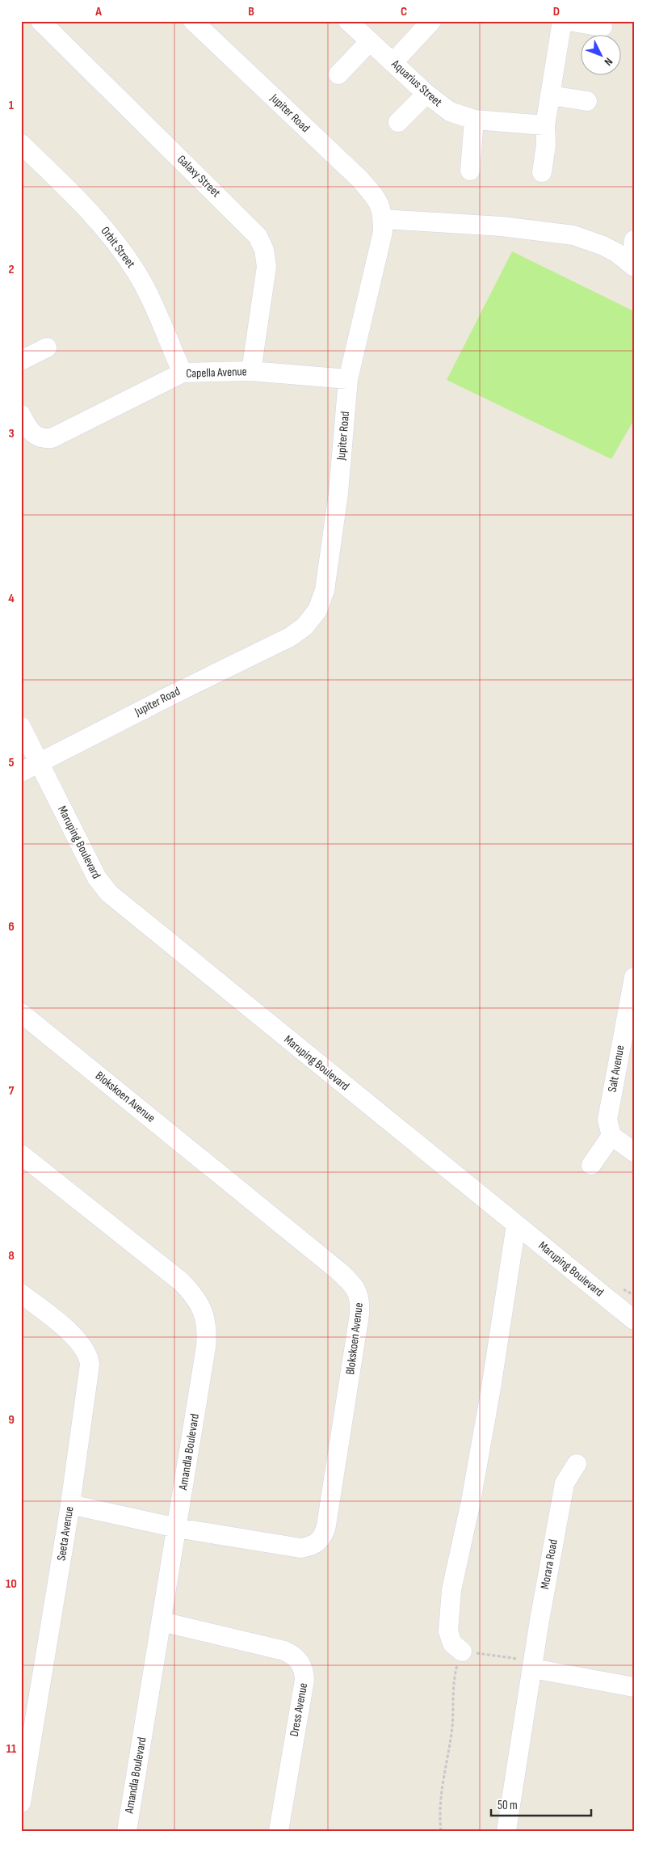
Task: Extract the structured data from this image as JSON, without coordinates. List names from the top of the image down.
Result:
{
  "streets": {
    "street": [
      "Aquarius Street",
      "Jupiter Road",
      "Galaxy Street",
      "Orbit Street",
      "Capella Avenue",
      "Maruping Boulevard",
      "Salt Avenue",
      "Blokskoen Avenue",
      "Amandla Boulevard",
      "Seeta Avenue",
      "Morara Road",
      "Dress Avenue"
    ]
  },
  "crossings": [
    ["Jupiter Road", "Capella Avenue"],
    ["Jupiter Road", "Maruping Boulevard"],
    ["Galaxy Street", "Capella Avenue"],
    ["Orbit Street", "Capella Avenue"],
    ["Blokskoen Avenue", "Amandla Boulevard"],
    ["Blokskoen Avenue", "Seeta Avenue"],
    ["Amandla Boulevard", "Dress Avenue"]
  ],
  "scale_bar": "50 m",
  "north": "bottom right",
  "grid": {
    "columns": [
      "A",
      "B",
      "C",
      "D"
    ],
    "rows": [
      "1",
      "2",
      "3",
      "4",
      "5",
      "6",
      "7",
      "8",
      "9",
      "10",
      "11"
    ]
  }
}
